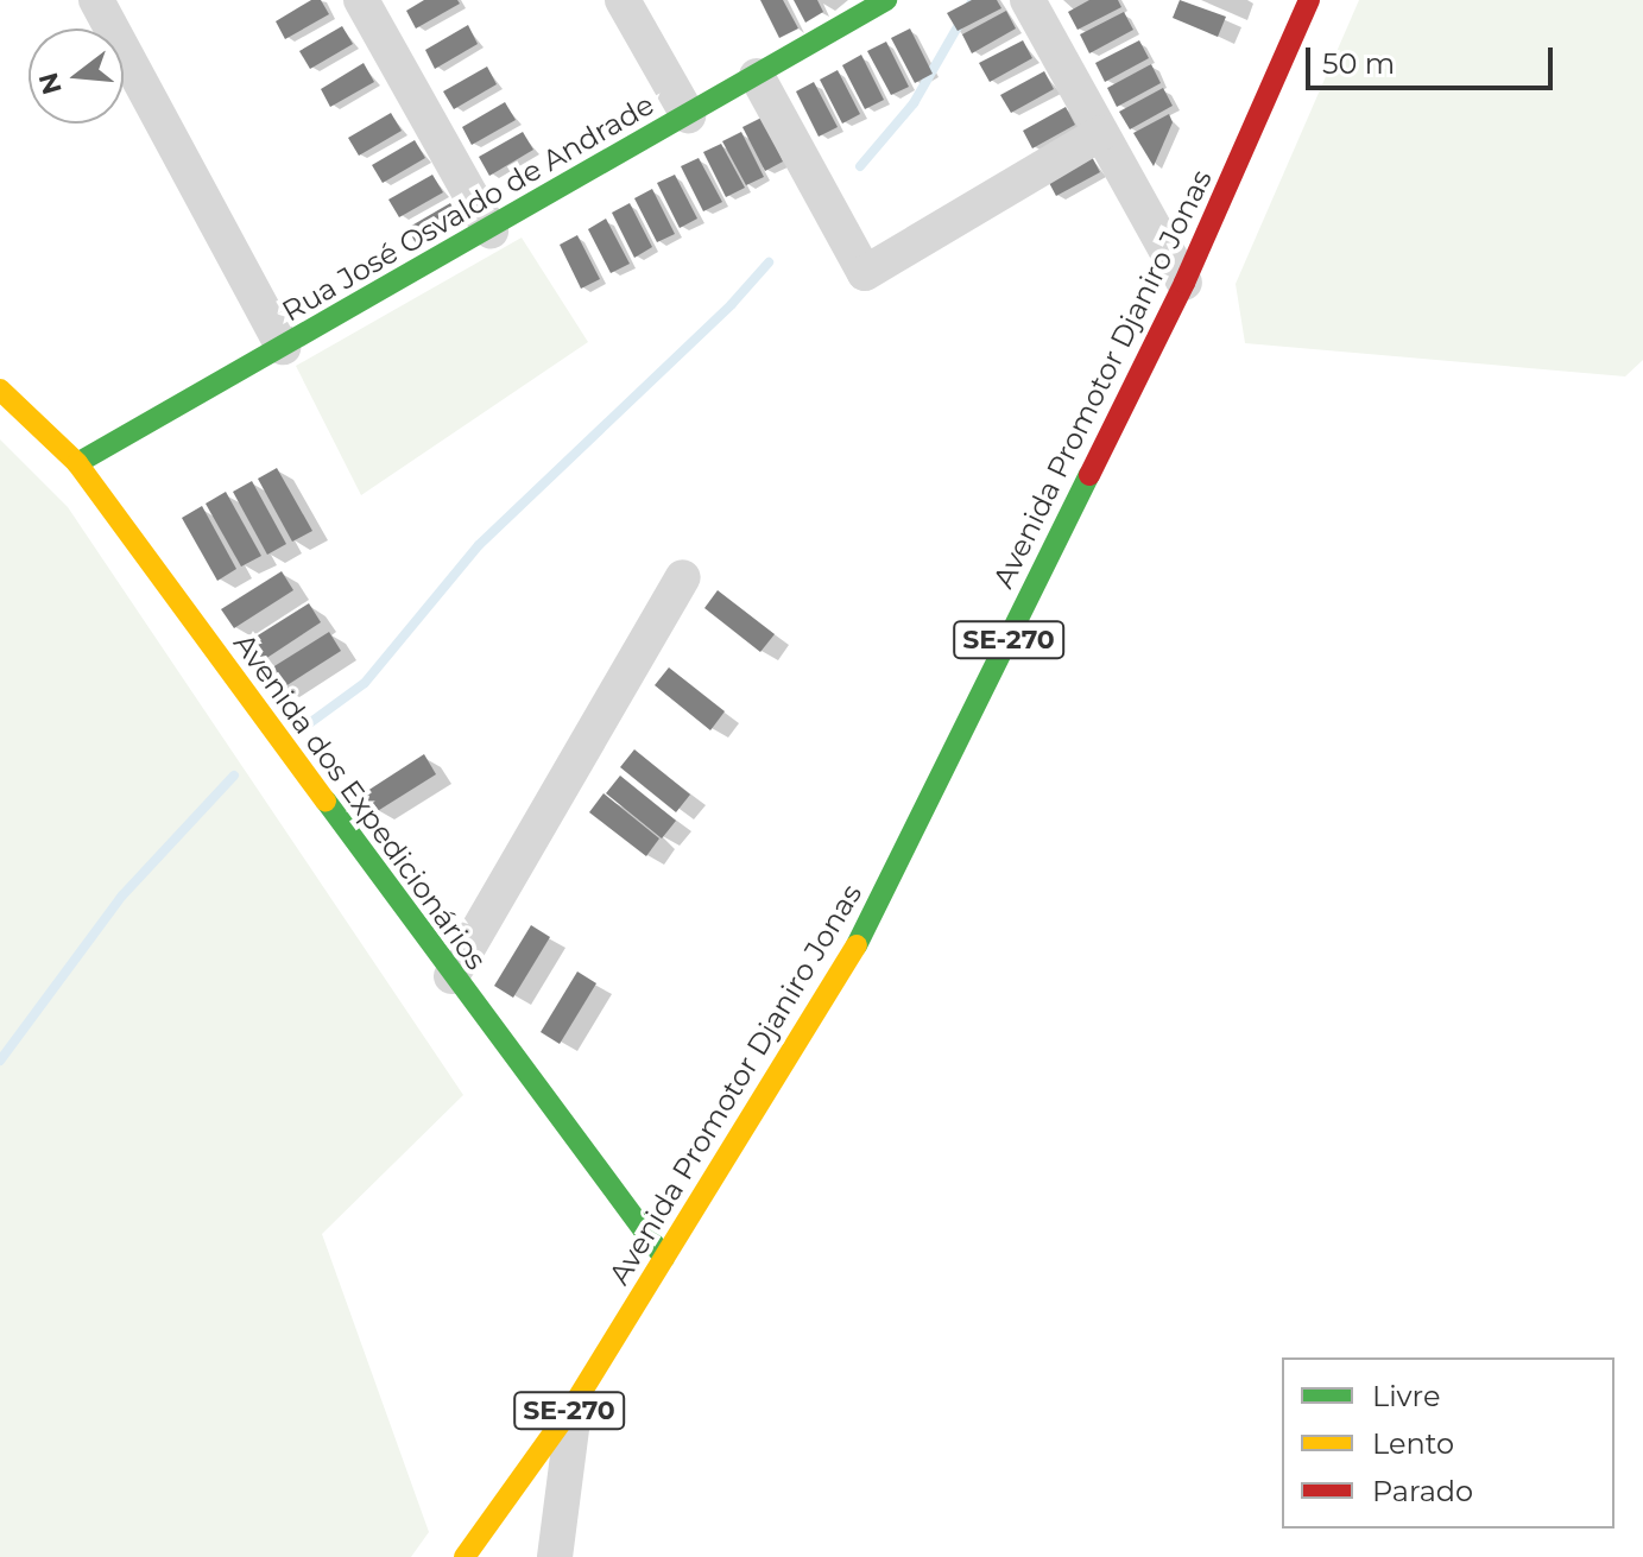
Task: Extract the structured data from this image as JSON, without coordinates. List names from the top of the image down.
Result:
{
  "streets": {
    "street": [
      "Rua José Osvaldo de Andrade",
      "Avenida Promotor Djaniro Jonas",
      "SE-270",
      "Avenida dos Expedicionários"
    ]
  },
  "crossings": [
    ["Rua José Osvaldo de Andrade", "Avenida dos Expedicionários"],
    ["Avenida Promotor Djaniro Jonas", "Avenida dos Expedicionários"]
  ],
  "legend": ["Livre", "Lento", "Parado"],
  "scale_bar": "50 m",
  "north": "left"
}
